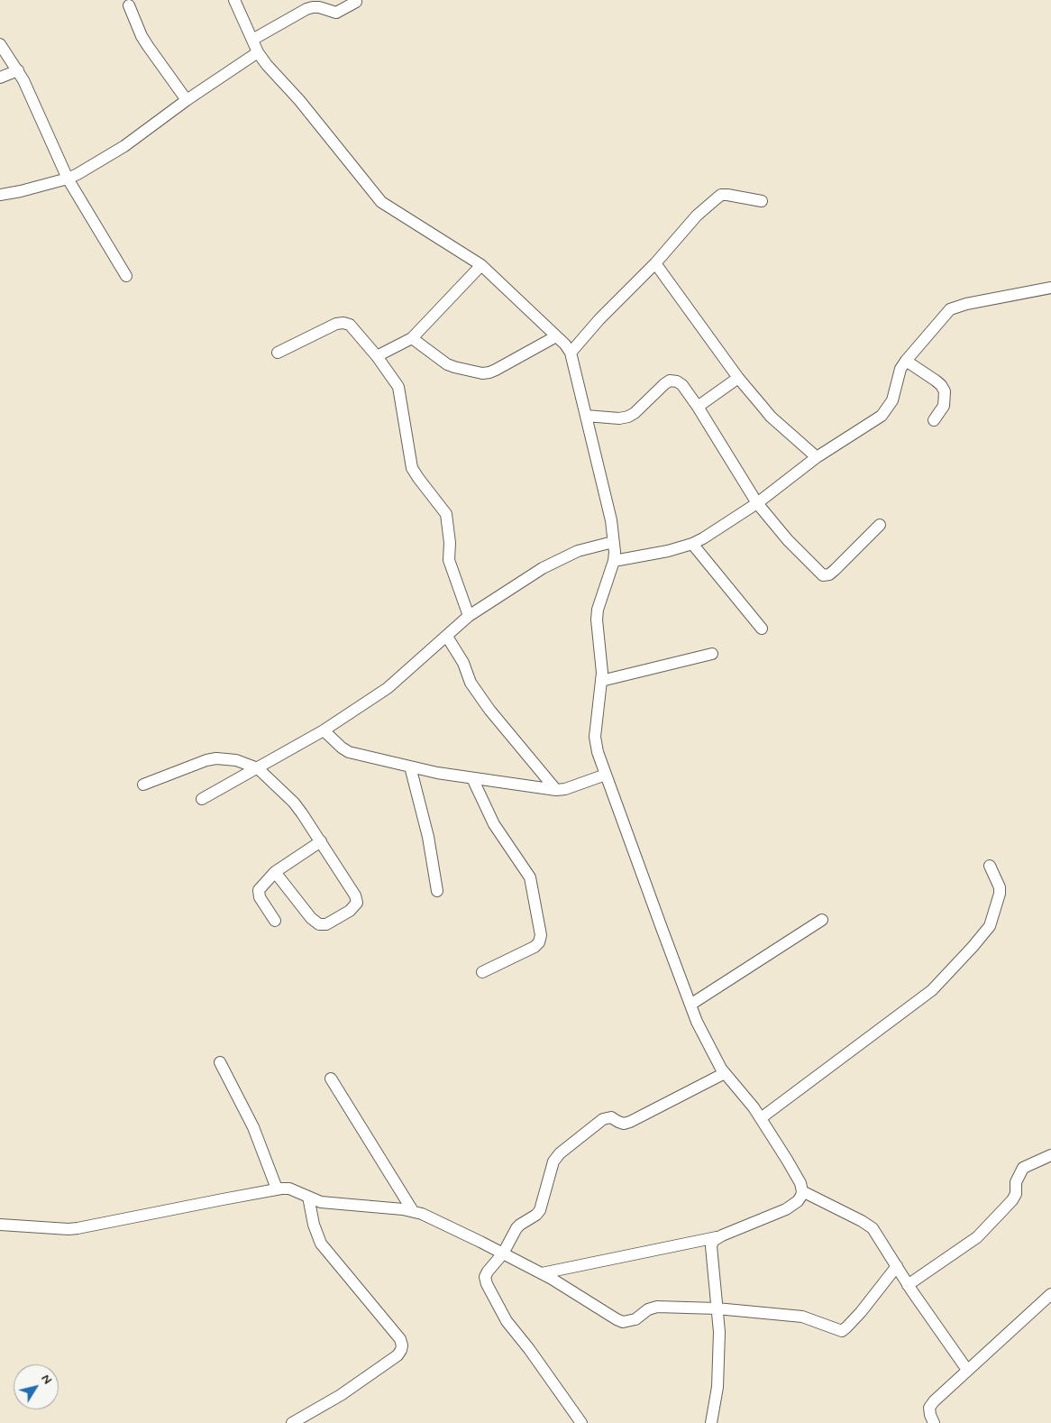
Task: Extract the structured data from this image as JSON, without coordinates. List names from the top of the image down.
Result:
{
  "north": "top right"
}
